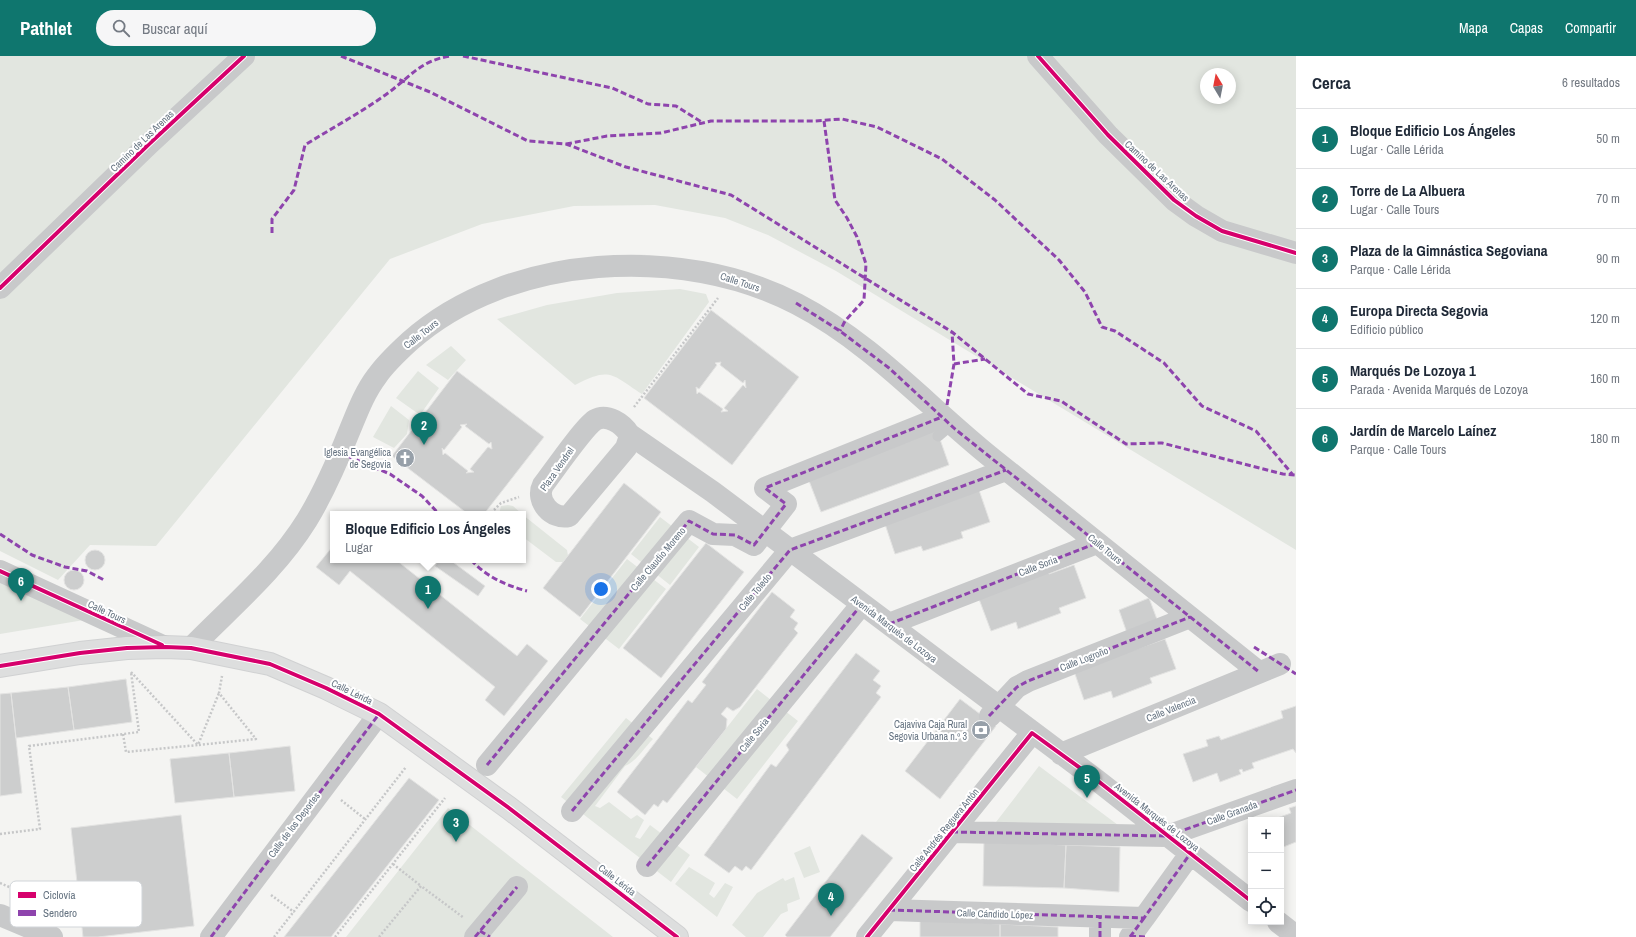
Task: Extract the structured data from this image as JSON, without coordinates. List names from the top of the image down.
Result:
{
  "streets": {
    "street": [
      "Camino de Las Arenas",
      "Calle Tours",
      "Plaza Vendrel",
      "Calle Claudio Moreno",
      "Calle Soria",
      "Calle Toledo",
      "Avenida Marqués de Lozoya",
      "Calle Logroño",
      "Calle Lérida",
      "Calle Valencia",
      "Calle Granada",
      "Calle de los Deportes",
      "Calle Andrés Reguera Antón",
      "Calle Cándido López"
    ]
  },
  "crossings": [
    ["Calle Tours", "Calle Claudio Moreno"],
    ["Calle Tours", "Calle Soria"],
    ["Calle Tours", "Calle Toledo"],
    ["Calle Tours", "Calle Logroño"],
    ["Calle Tours", "Calle Lérida"],
    ["Calle Tours", "Calle Valencia"],
    ["Plaza Vendrel", "Avenida Marqués de Lozoya"],
    ["Calle Claudio Moreno", "Avenida Marqués de Lozoya"],
    ["Calle Soria", "Avenida Marqués de Lozoya"],
    ["Calle Toledo", "Avenida Marqués de Lozoya"],
    ["Avenida Marqués de Lozoya", "Calle Logroño"],
    ["Avenida Marqués de Lozoya", "Calle Valencia"],
    ["Avenida Marqués de Lozoya", "Calle Granada"],
    ["Avenida Marqués de Lozoya", "Calle Andrés Reguera Antón"],
    ["Avenida Marqués de Lozoya", "Calle Cándido López"],
    ["Calle Lérida", "Calle de los Deportes"],
    ["Calle Andrés Reguera Antón", "Calle Cándido López"]
  ],
  "places": {
    "church": ["Iglesia Evangélica de Segovia"],
    "bank": ["Cajaviva Caja Rural Segovia Urbana n.º 3"]
  },
  "legend": ["Ciclovía", "Sendero"],
  "north": "top",
  "page": {
    "header": "Pathlet",
    "search": "Buscar aquí",
    "nav": ["Mapa", "Capas", "Compartir"],
    "heading": ["Cerca", "6 resultados"],
    "list": [
      {
        "mark": "1",
        "name": "Bloque Edificio Los Ángeles",
        "note": "Lugar · Calle Lérida",
        "value": "50 m"
      },
      {
        "mark": "2",
        "name": "Torre de La Albuera",
        "note": "Lugar · Calle Tours",
        "value": "70 m"
      },
      {
        "mark": "3",
        "name": "Plaza de la Gimnástica Segoviana",
        "note": "Parque · Calle Lérida",
        "value": "90 m"
      },
      {
        "mark": "4",
        "name": "Europa Directa Segovia",
        "note": "Edificio público",
        "value": "120 m"
      },
      {
        "mark": "5",
        "name": "Marqués De Lozoya 1",
        "note": "Parada · Avenida Marqués de Lozoya",
        "value": "160 m"
      },
      {
        "mark": "6",
        "name": "Jardín de Marcelo Laínez",
        "note": "Parque · Calle Tours",
        "value": "180 m"
      }
    ],
    "pins": [
      "2",
      "6",
      "1",
      "5",
      "3",
      "4"
    ],
    "popup": ["Bloque Edificio Los Ángeles", "Lugar"],
    "map_buttons": ["+", "−"]
  }
}
